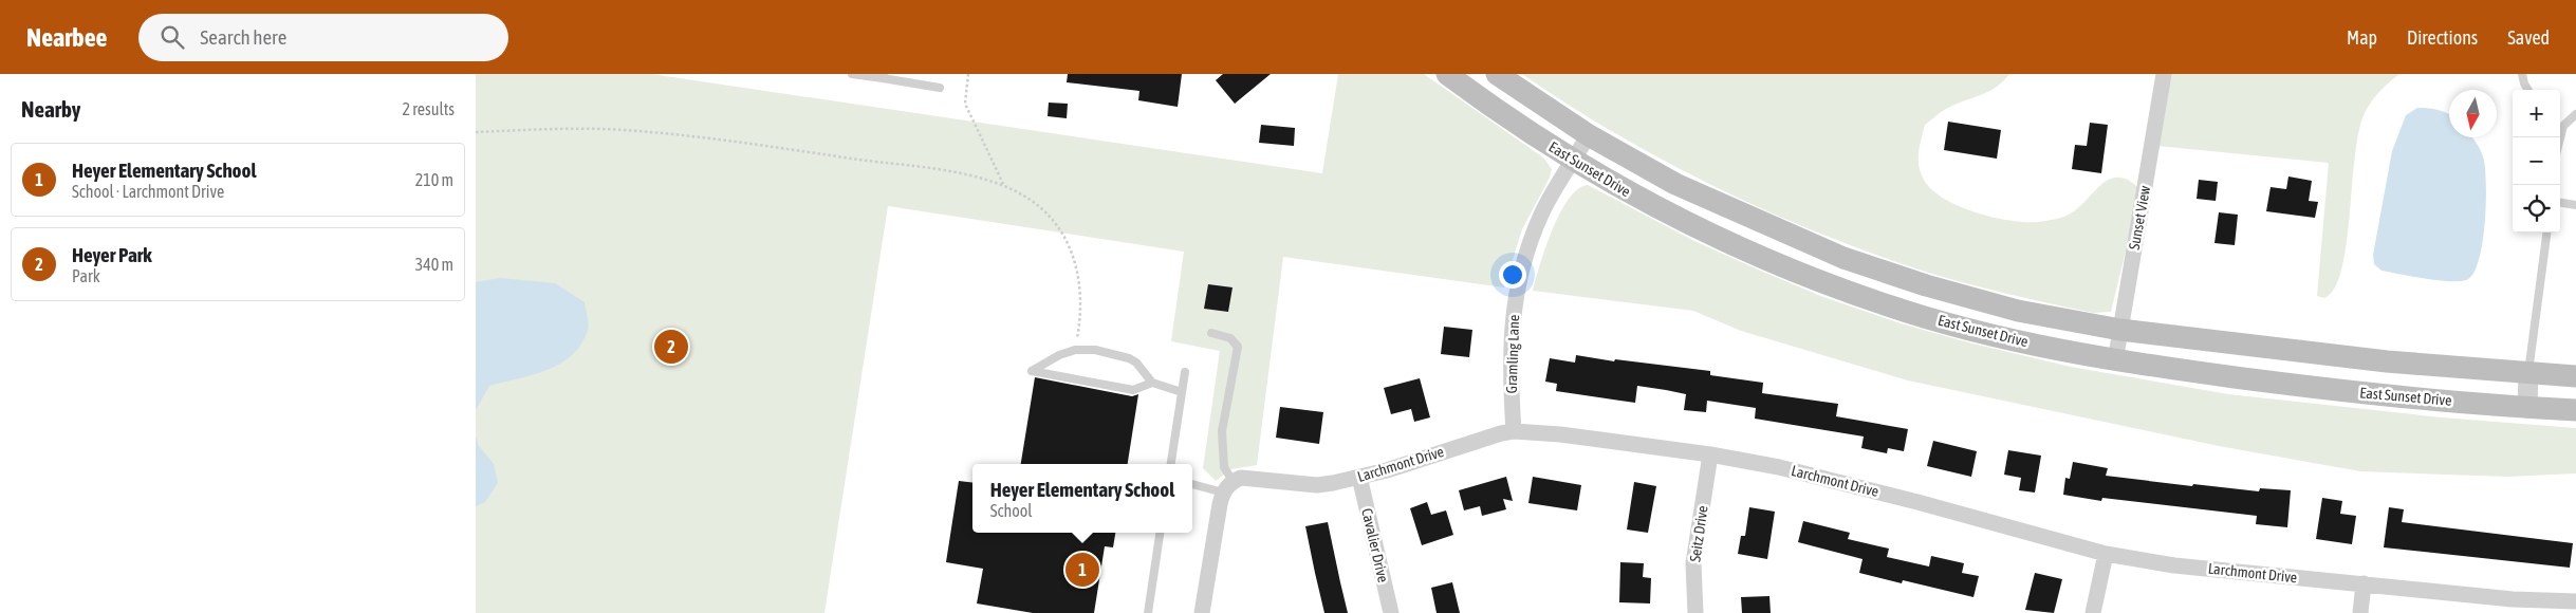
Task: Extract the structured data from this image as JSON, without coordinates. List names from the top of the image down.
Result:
{
  "streets": {
    "main road": ["East Sunset Drive"],
    "street": [
      "Sunset View",
      "Gramling Lane",
      "Larchmont Drive",
      "Seitz Drive",
      "Cavalier Drive"
    ]
  },
  "crossings": [
    ["East Sunset Drive", "Sunset View"],
    ["East Sunset Drive", "Gramling Lane"],
    ["Gramling Lane", "Larchmont Drive"],
    ["Larchmont Drive", "Seitz Drive"],
    ["Larchmont Drive", "Cavalier Drive"]
  ],
  "north": "bottom",
  "page": {
    "header": "Nearbee",
    "search": "Search here",
    "nav": ["Map", "Directions", "Saved"],
    "heading": ["Nearby", "2 results"],
    "map_buttons": ["+", "−"],
    "list": [
      {
        "mark": "1",
        "name": "Heyer Elementary School",
        "note": "School · Larchmont Drive",
        "value": "210 m"
      },
      {
        "mark": "2",
        "name": "Heyer Park",
        "note": "Park",
        "value": "340 m"
      }
    ],
    "pins": ["2", "1"],
    "popup": ["Heyer Elementary School", "School"]
  }
}
